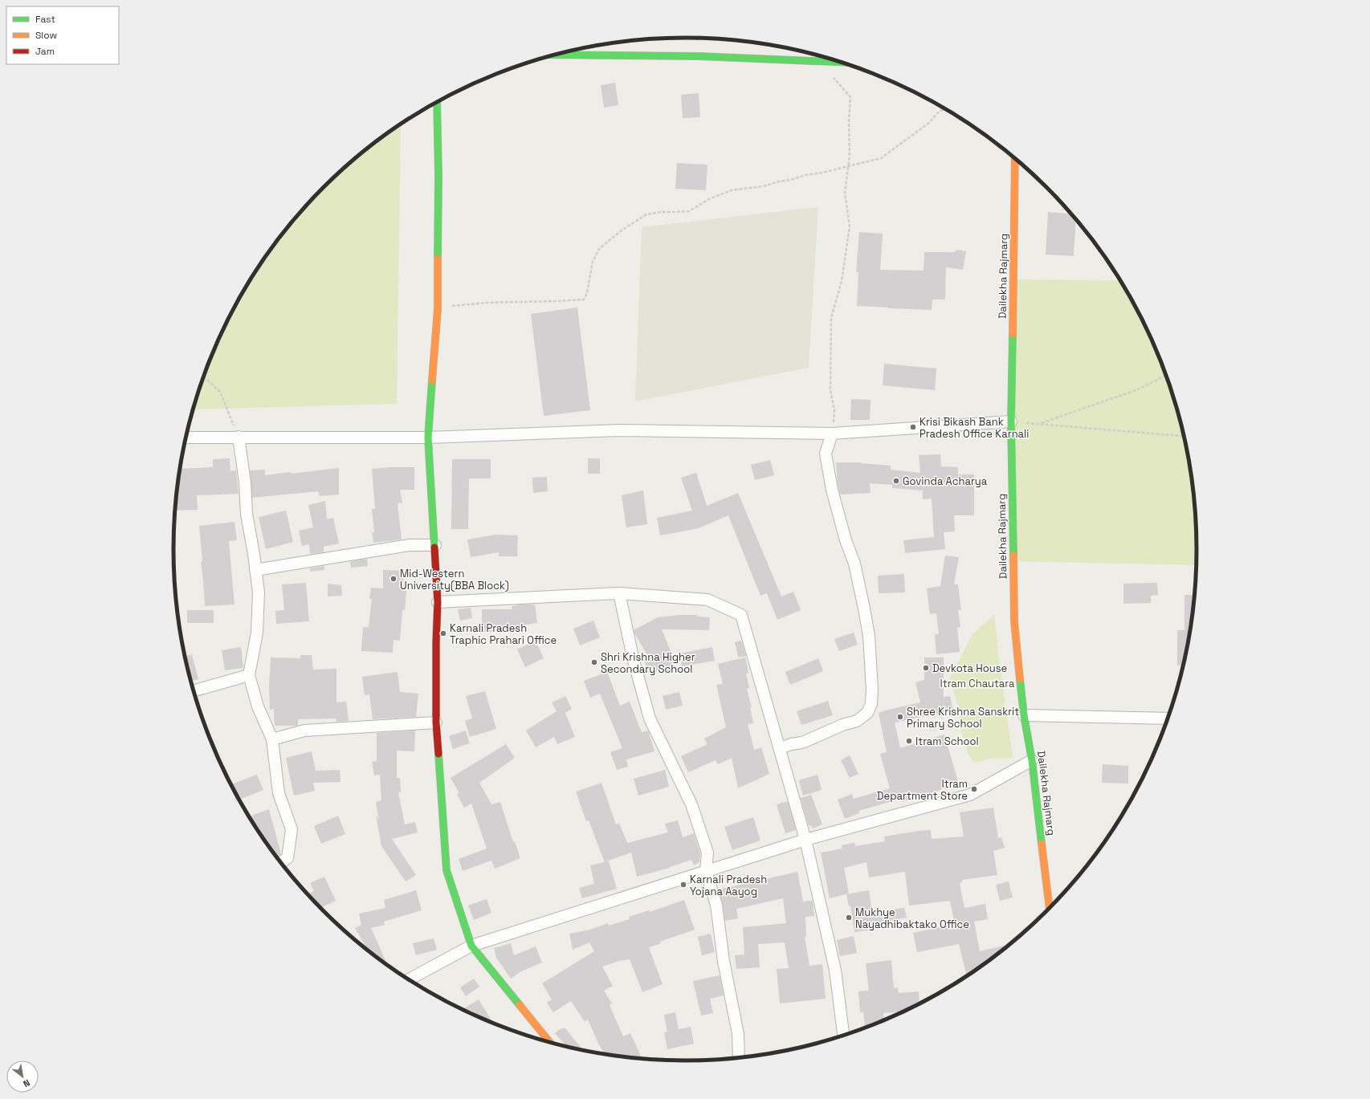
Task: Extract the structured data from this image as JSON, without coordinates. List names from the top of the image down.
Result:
{
  "streets": {
    "street": ["Dailekha Rajmarg"]
  },
  "parks": ["Itram Chautara"],
  "places": [
    "Krisi Bikash Bank Pradesh Office Karnali",
    "Govinda Acharya",
    "Mid-Western University(BBA Block)",
    "Karnali Pradesh Traphic Prahari Office",
    "Shri Krishna Higher Secondary School",
    "Devkota House",
    "Shree Krishna Sanskrit Primary School",
    "Itram School",
    "Itram Department Store",
    "Karnali Pradesh Yojana Aayog",
    "Mukhye Nayadhibaktako Office"
  ],
  "legend": ["Fast", "Slow", "Jam"],
  "north": "bottom right"
}
